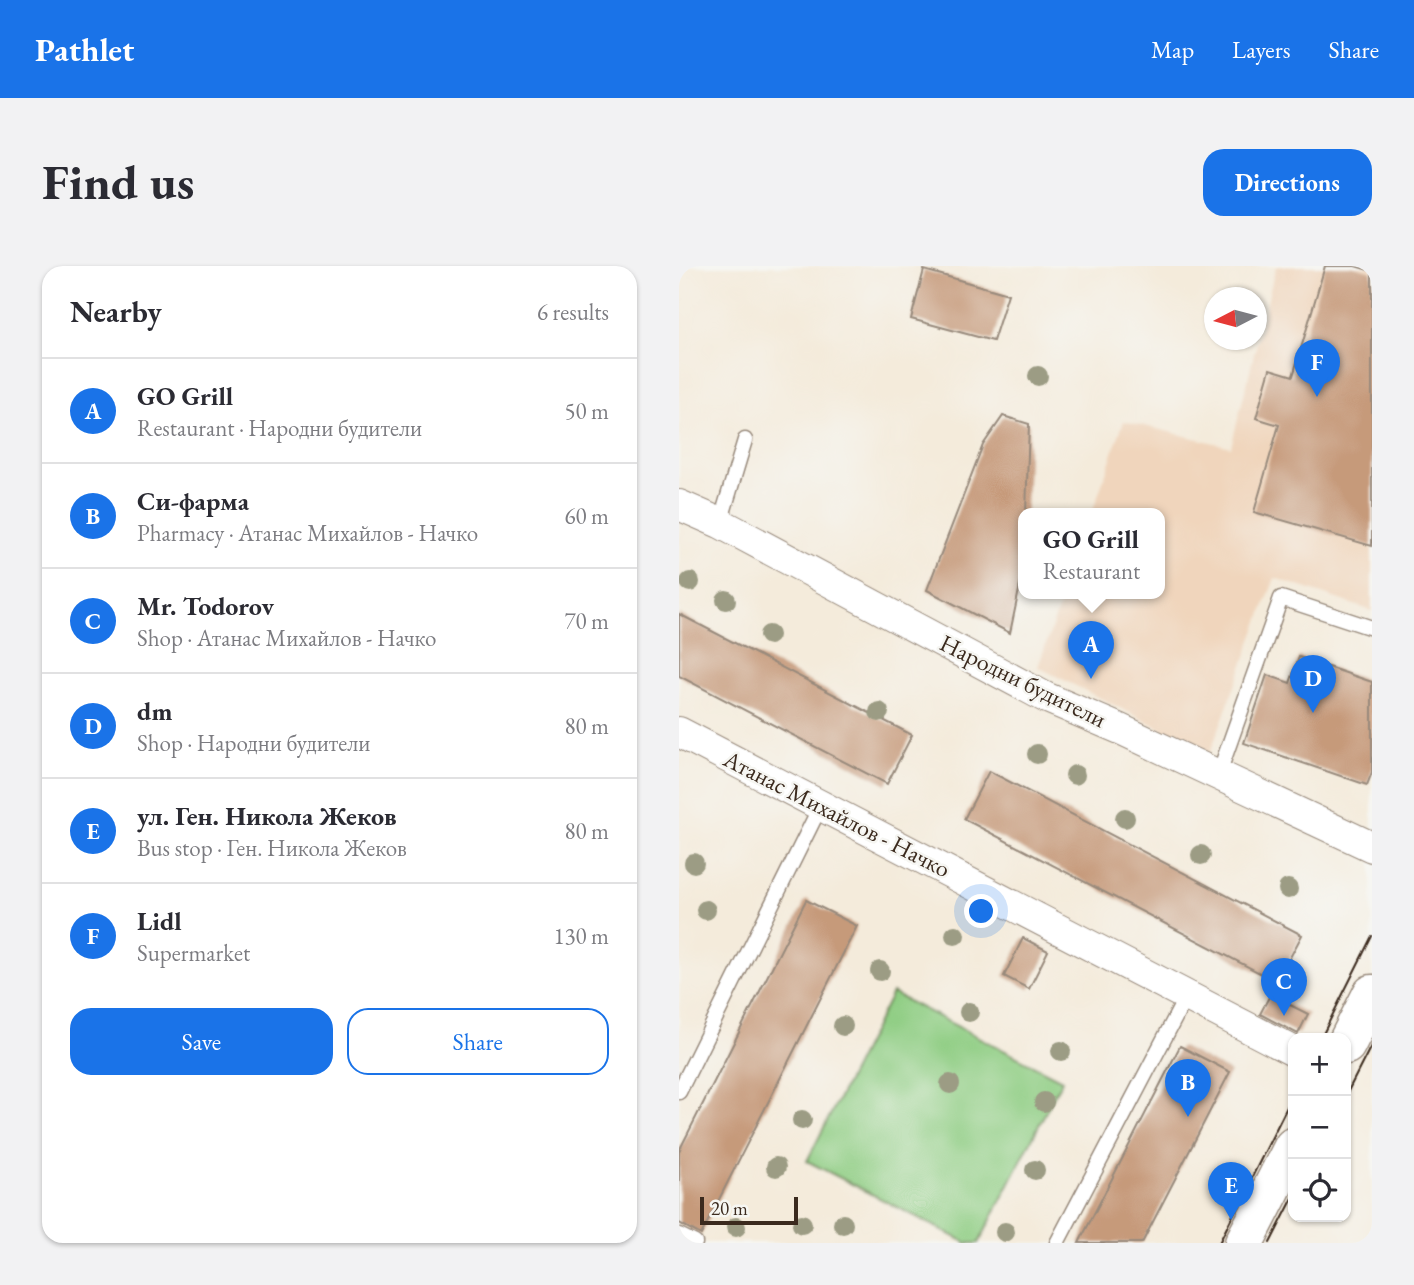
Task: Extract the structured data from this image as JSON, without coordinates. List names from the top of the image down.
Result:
{
  "streets": {
    "street": ["Народни будители", "Атанас Михайлов - Начко"]
  },
  "scale_bar": "20 m",
  "north": "left",
  "page": {
    "header": "Pathlet",
    "nav": ["Map", "Layers", "Share"],
    "buttons": [
      "Directions",
      ["Save", "Share"]
    ],
    "title": "Find us",
    "heading": ["Nearby", "6 results"],
    "pins": [
      "F",
      "A",
      "D",
      "C",
      "B",
      "E"
    ],
    "list": [
      {
        "mark": "A",
        "name": "GO Grill",
        "note": "Restaurant · Народни будители",
        "value": "50 m"
      },
      {
        "mark": "B",
        "name": "Си-фарма",
        "note": "Pharmacy · Атанас Михайлов - Начко",
        "value": "60 m"
      },
      {
        "mark": "C",
        "name": "Mr. Todorov",
        "note": "Shop · Атанас Михайлов - Начко",
        "value": "70 m"
      },
      {
        "mark": "D",
        "name": "dm",
        "note": "Shop · Народни будители",
        "value": "80 m"
      },
      {
        "mark": "E",
        "name": "ул. Ген. Никола Жеков",
        "note": "Bus stop · Ген. Никола Жеков",
        "value": "80 m"
      },
      {
        "mark": "F",
        "name": "Lidl",
        "note": "Supermarket",
        "value": "130 m"
      }
    ],
    "popup": ["GO Grill", "Restaurant"],
    "map_buttons": ["+", "−"],
    "scale": "20 m"
  }
}
